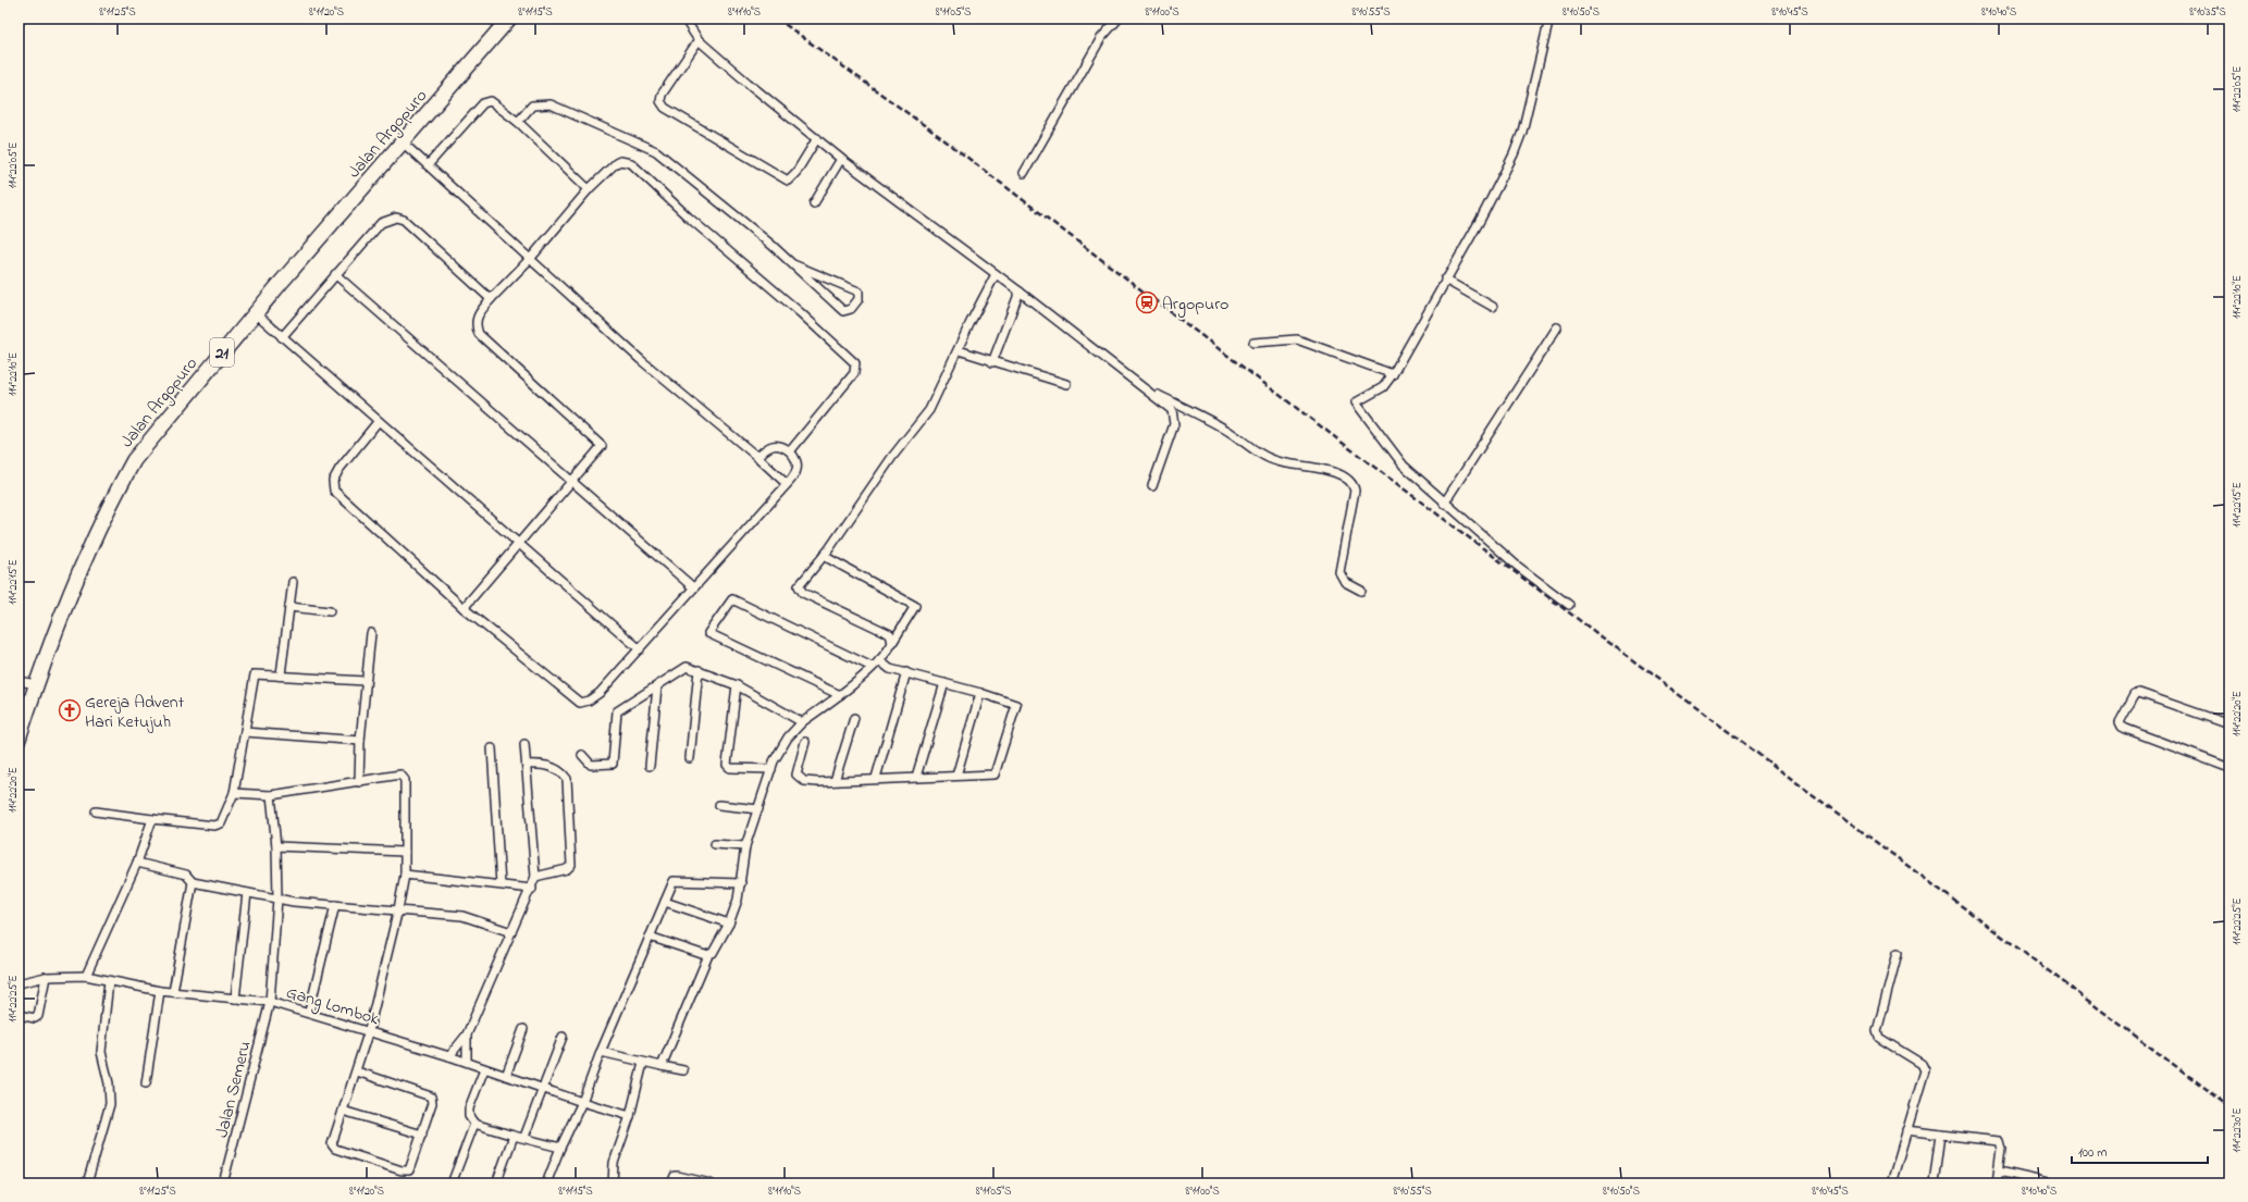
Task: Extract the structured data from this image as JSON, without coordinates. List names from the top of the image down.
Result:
{
  "streets": {
    "highway": ["Jalan Argopuro", "21"],
    "street": ["Gang Lombok", "Jalan Semeru"]
  },
  "crossings": [
    ["Gang Lombok", "Jalan Semeru"]
  ],
  "places": {
    "station": ["Argopuro"],
    "church": ["Gereja Advent Hari Ketujuh"]
  },
  "scale_bar": "100 m",
  "coordinates": [
    "8°11'25\"S",
    "8°11'20\"S",
    "8°11'15\"S",
    "8°11'10\"S",
    "8°11'05\"S",
    "8°11'00\"S",
    "8°10'55\"S",
    "8°10'50\"S",
    "8°10'45\"S",
    "8°10'40\"S",
    "8°10'35\"S",
    "114°22'05\"E",
    "114°22'10\"E",
    "114°22'15\"E",
    "114°22'20\"E",
    "114°22'25\"E",
    "114°22'30\"E"
  ]
}
